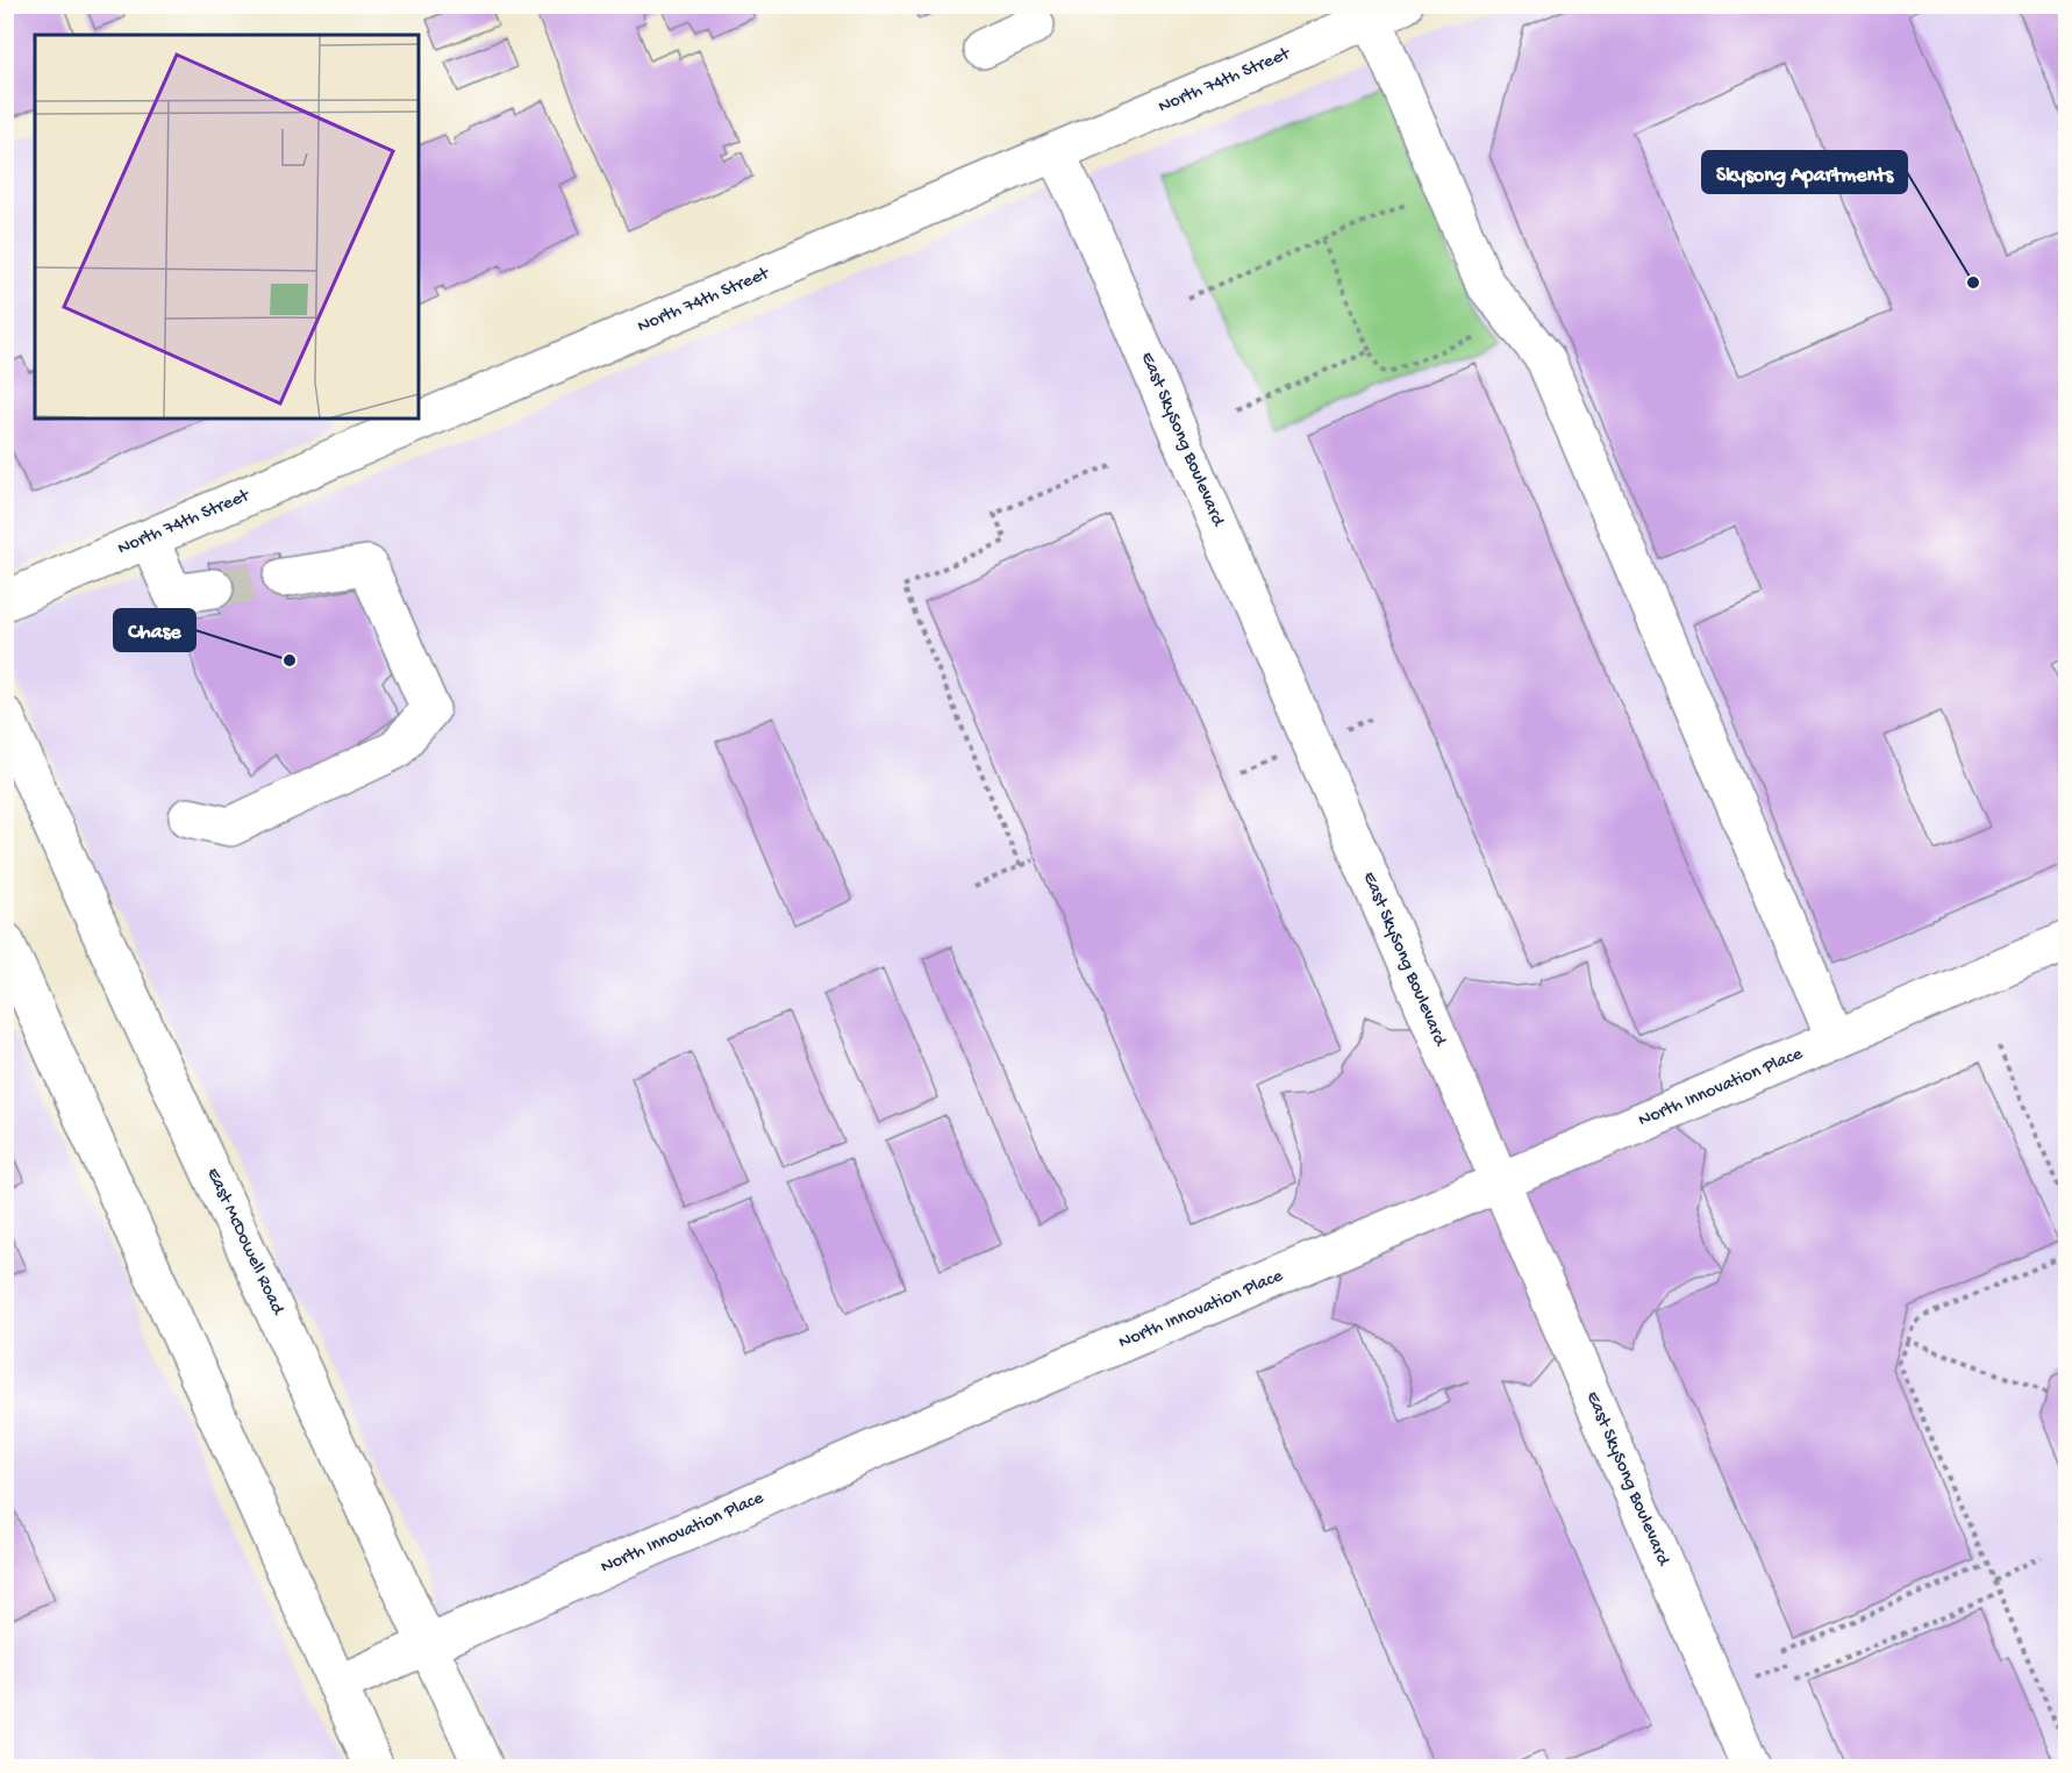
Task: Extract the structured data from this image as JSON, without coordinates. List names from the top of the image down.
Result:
{
  "streets": {
    "street": [
      "North 74th Street",
      "East SkySong Boulevard",
      "North Innovation Place",
      "East McDowell Road"
    ]
  },
  "crossings": [
    ["North 74th Street", "East SkySong Boulevard"],
    ["East SkySong Boulevard", "North Innovation Place"],
    ["North Innovation Place", "East McDowell Road"]
  ],
  "places": ["Skysong Apartments", "Chase"]
}
